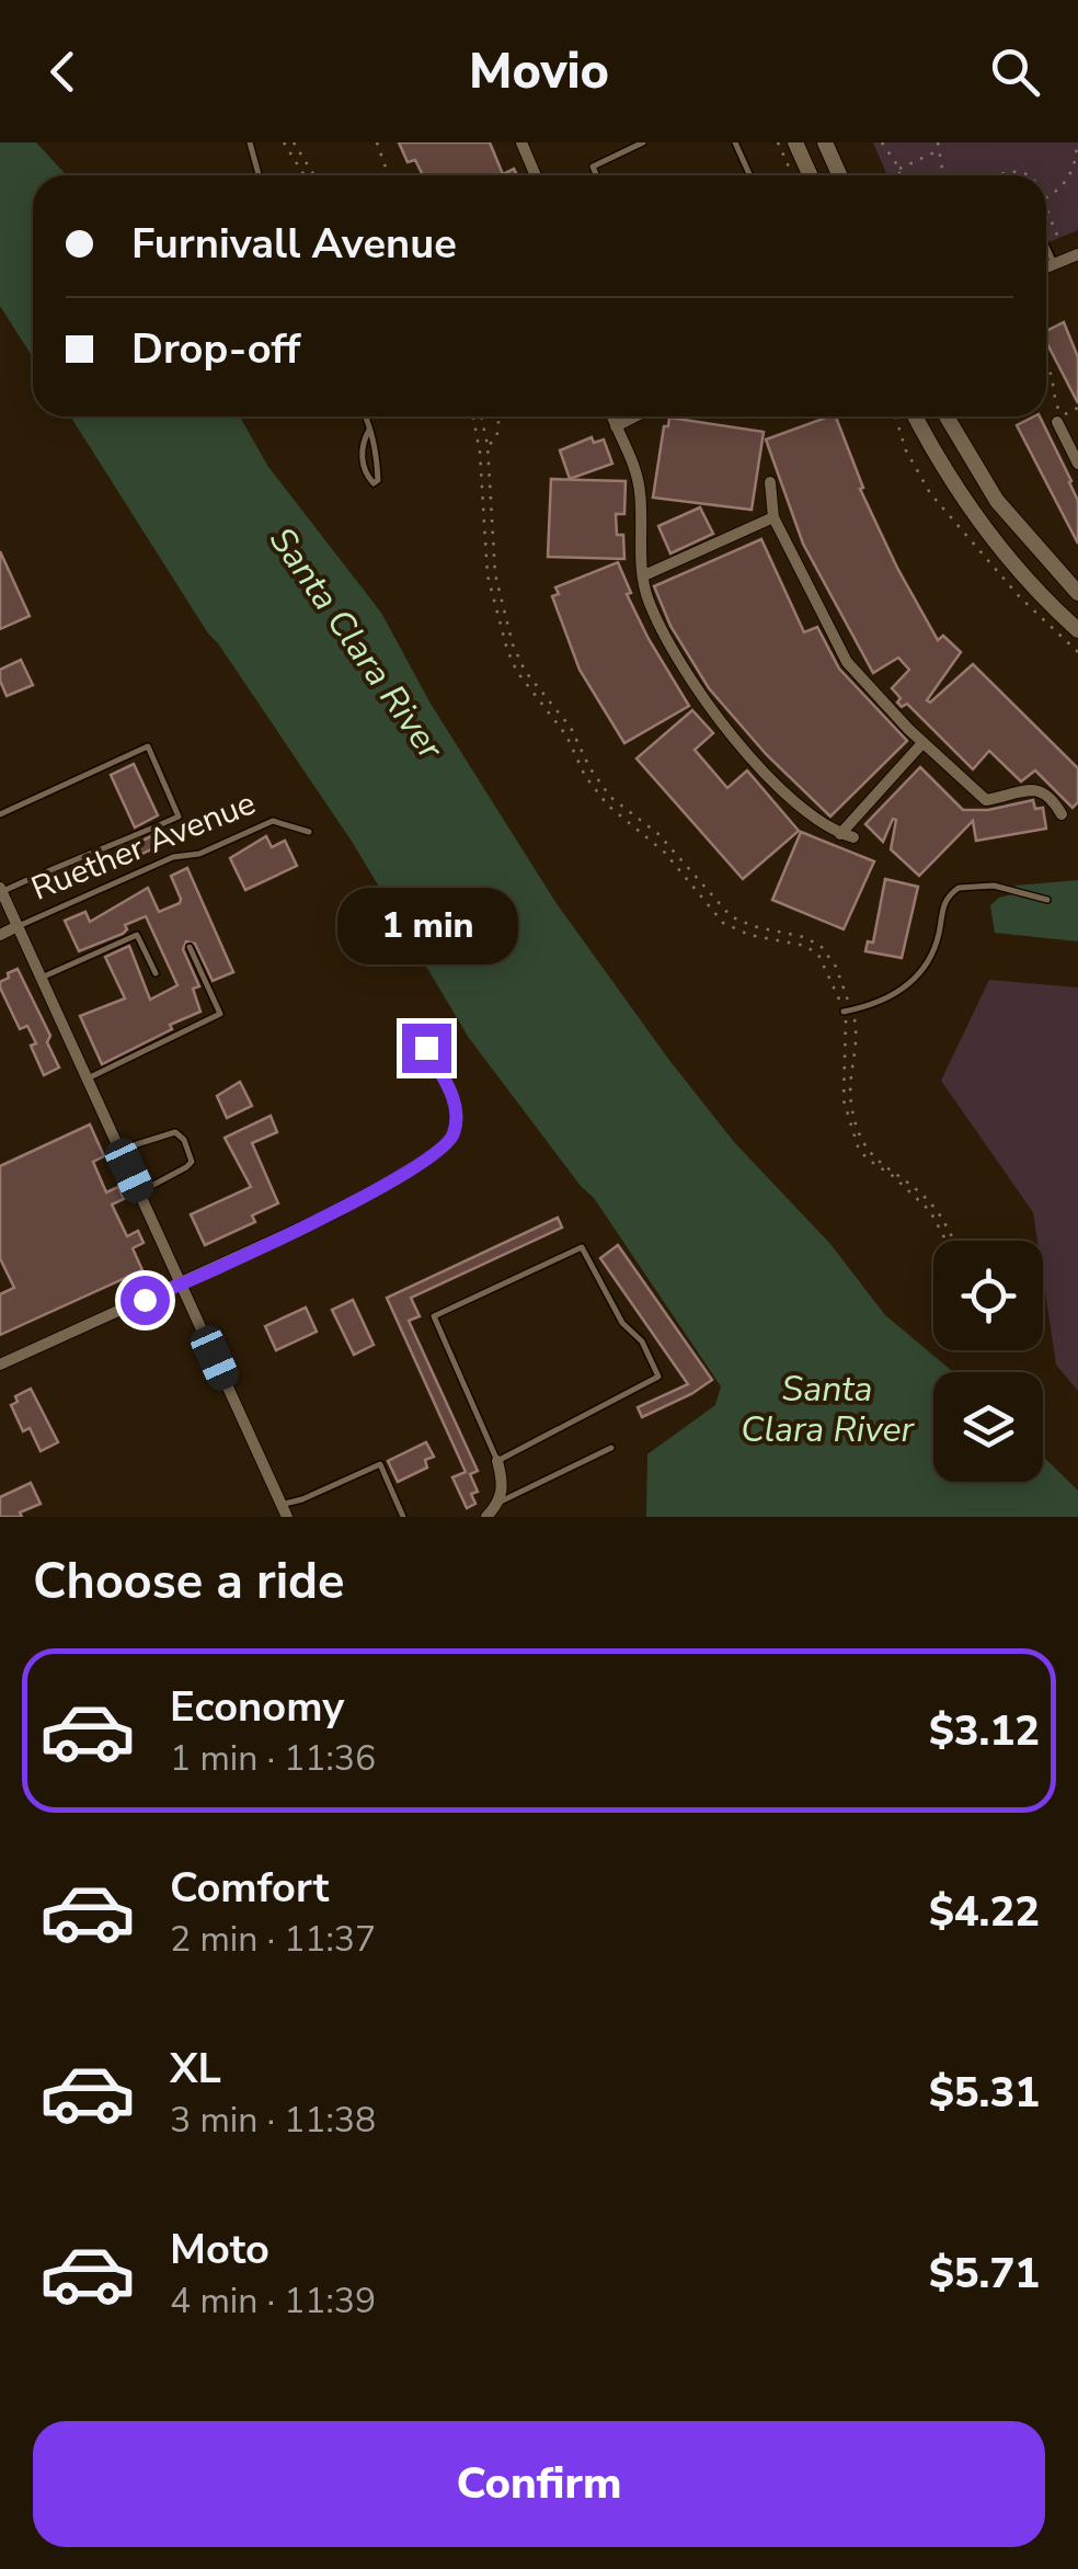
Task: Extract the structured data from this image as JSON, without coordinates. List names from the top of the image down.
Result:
{
  "streets": {
    "street": ["Ruether Avenue"]
  },
  "water": ["Santa Clara River"],
  "page": {
    "header": "Movio",
    "banner": ["Furnivall Avenue", "Drop-off"],
    "bubble": "1 min",
    "heading": "Choose a ride",
    "list": [
      {
        "name": "Economy",
        "note": "1 min · 11:36",
        "value": "$3.12"
      },
      {
        "name": "Comfort",
        "note": "2 min · 11:37",
        "value": "$4.22"
      },
      {
        "name": "XL",
        "note": "3 min · 11:38",
        "value": "$5.31"
      },
      {
        "name": "Moto",
        "note": "4 min · 11:39",
        "value": "$5.71"
      }
    ],
    "buttons": "Confirm"
  }
}
